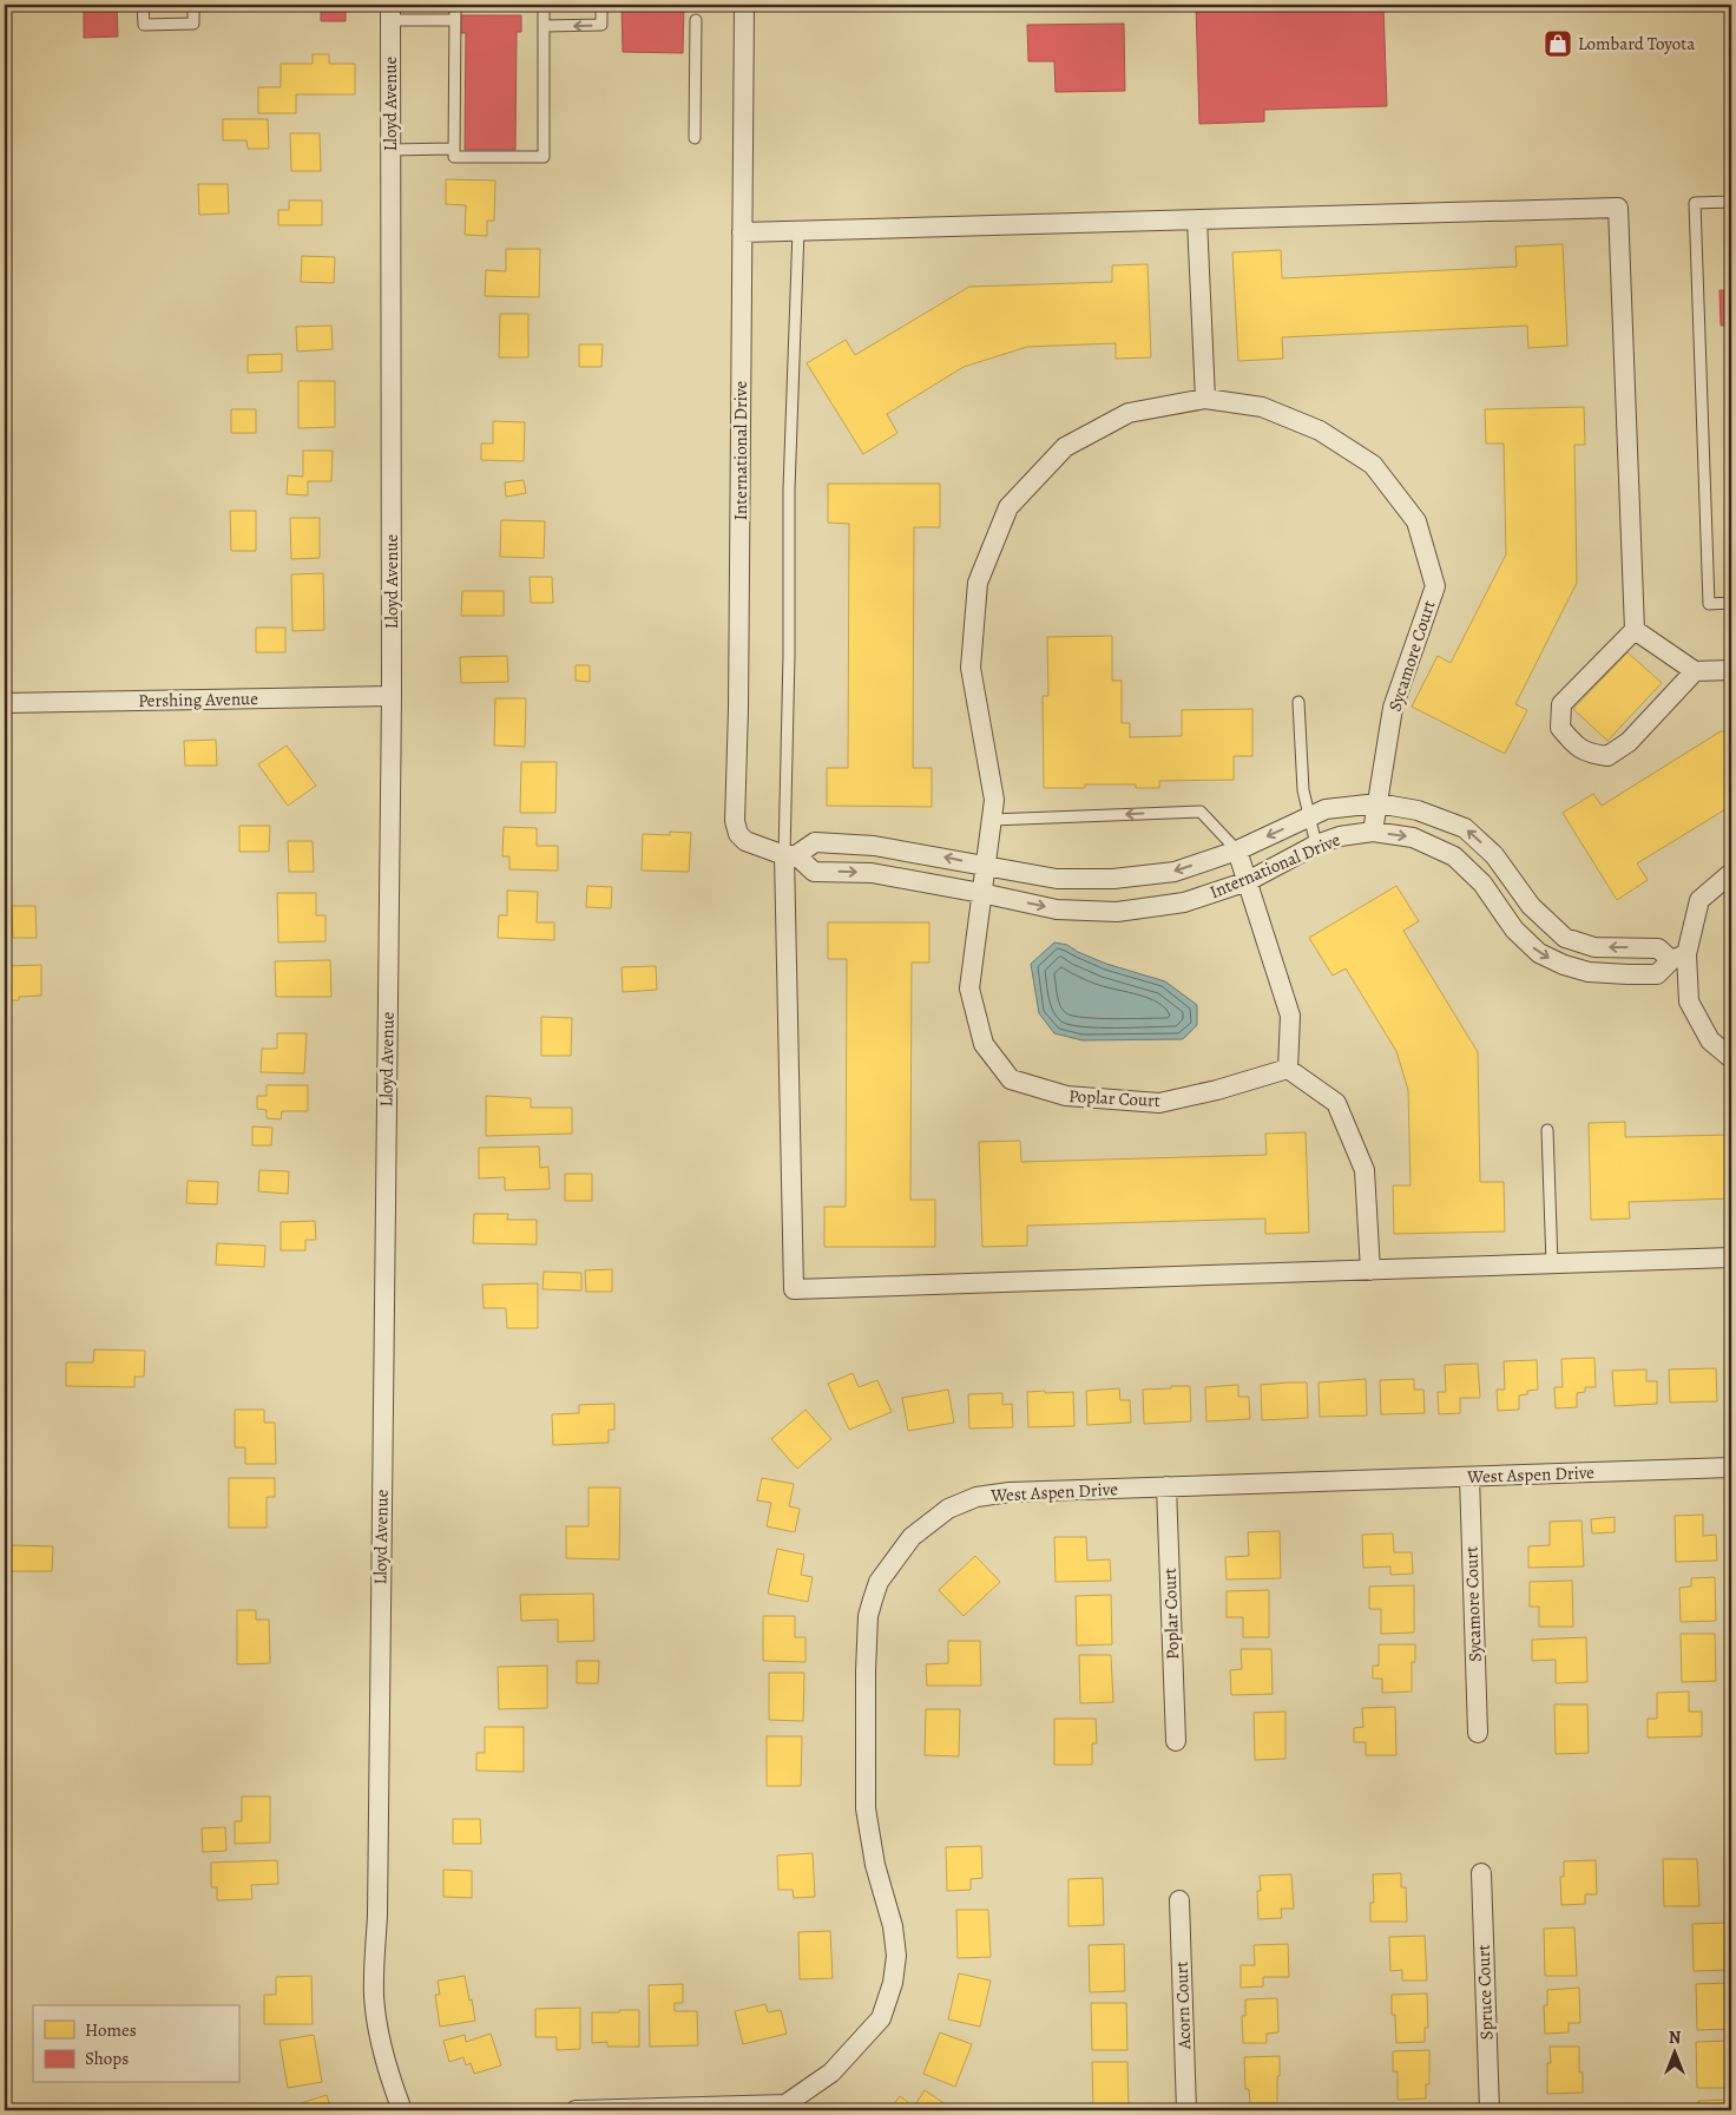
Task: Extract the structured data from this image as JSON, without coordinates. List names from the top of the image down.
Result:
{
  "streets": {
    "street": [
      "Lloyd Avenue",
      "International Drive",
      "Sycamore Court",
      "Pershing Avenue",
      "Poplar Court",
      "West Aspen Drive",
      "Spruce Court",
      "Acorn Court"
    ]
  },
  "crossings": [
    ["Lloyd Avenue", "Pershing Avenue"],
    ["International Drive", "Sycamore Court"],
    ["International Drive", "Poplar Court"],
    ["Sycamore Court", "Poplar Court"],
    ["Sycamore Court", "West Aspen Drive"],
    ["Poplar Court", "West Aspen Drive"]
  ],
  "places": {
    "shop": ["Lombard Toyota"]
  },
  "legend": ["Homes", "Shops"],
  "north": "top"
}
